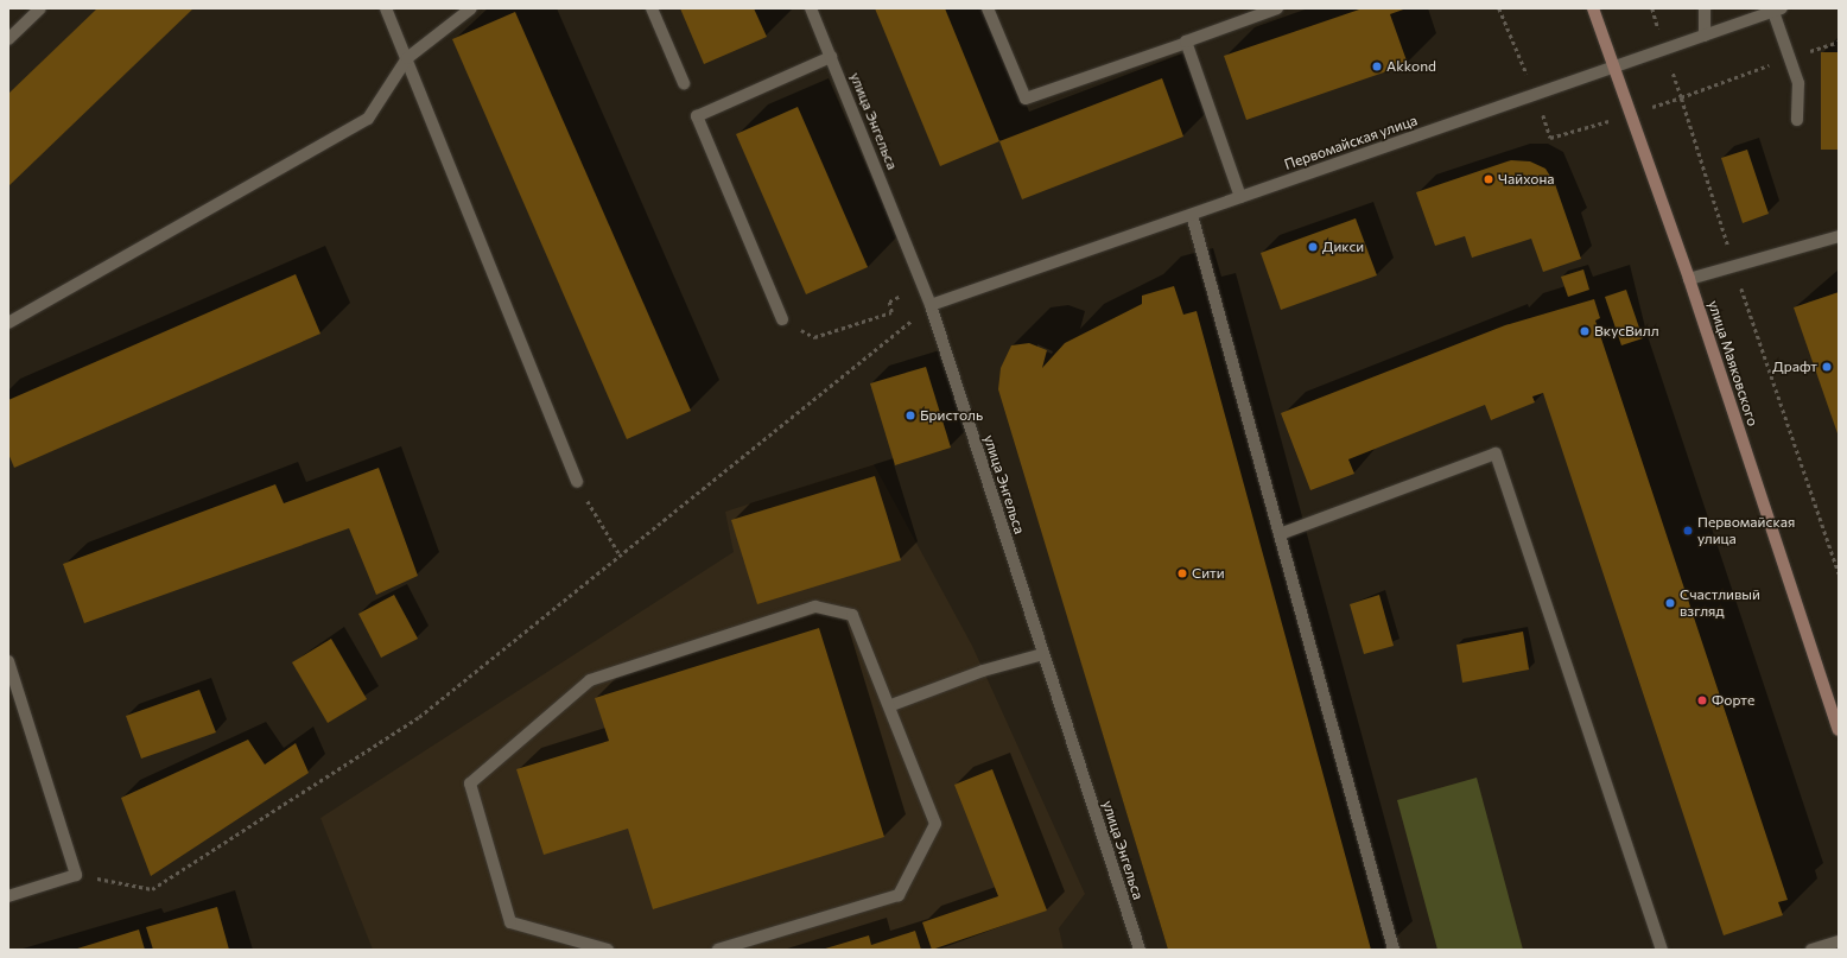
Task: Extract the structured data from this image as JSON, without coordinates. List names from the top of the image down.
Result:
{
  "streets": {
    "main road": ["улица Маяковского"],
    "street": ["улица Энгельса", "Первомайская улица"]
  },
  "crossings": [
    ["улица Энгельса", "Первомайская улица"],
    ["Первомайская улица", "улица Маяковского"]
  ],
  "places": [
    "Akkond",
    "Чайхона",
    "Дикси",
    "ВкусВилл",
    "Драфт",
    "Бристоль",
    "Первомайская улица",
    "Сити",
    "Счастливый взгляд",
    "Форте"
  ]
}
